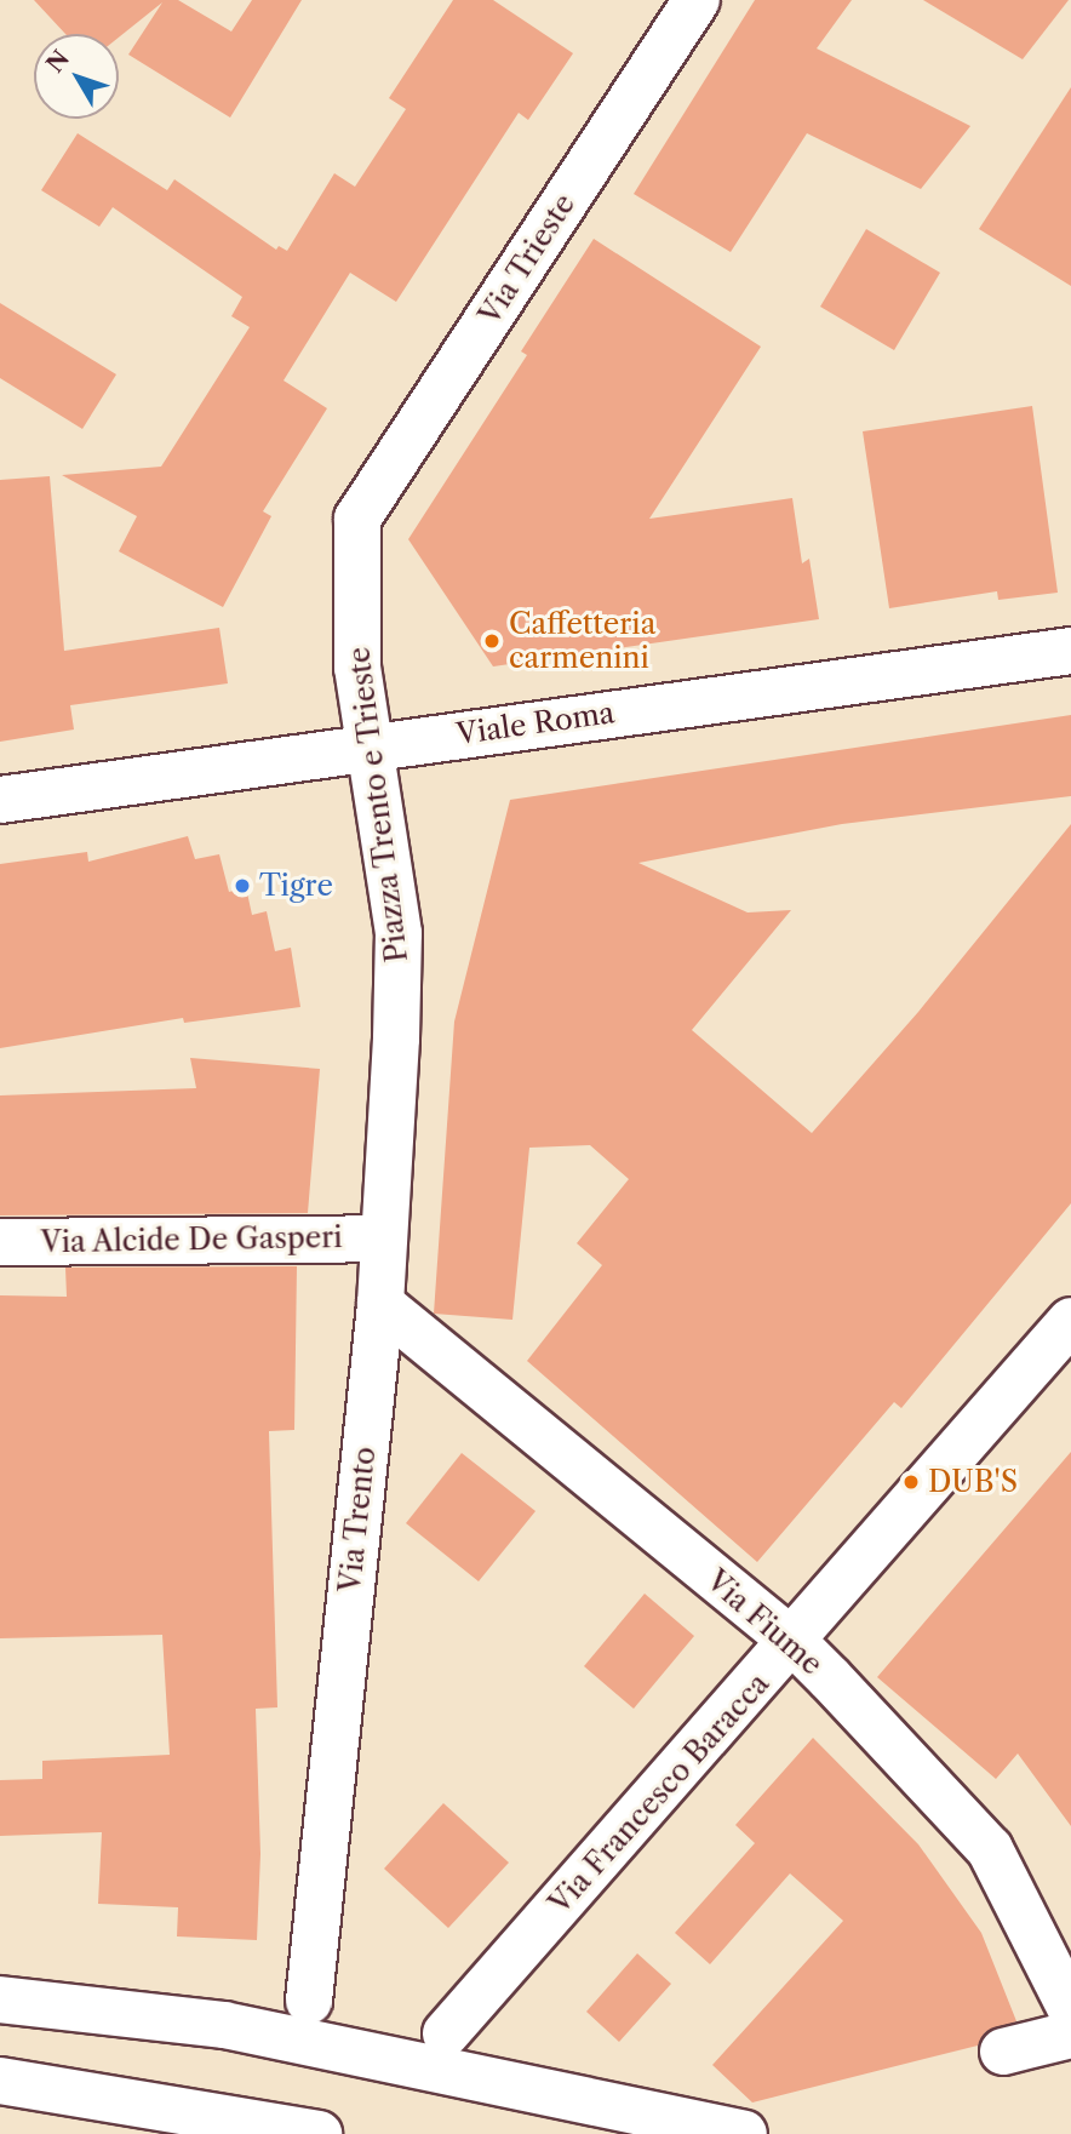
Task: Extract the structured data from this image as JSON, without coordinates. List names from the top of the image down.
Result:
{
  "streets": {
    "street": [
      "Via Trieste",
      "Viale Roma",
      "Piazza Trento e Trieste",
      "Via Alcide De Gasperi",
      "Via Trento",
      "Via Fiume",
      "Via Francesco Baracca"
    ]
  },
  "crossings": [
    ["Via Trieste", "Piazza Trento e Trieste"],
    ["Viale Roma", "Piazza Trento e Trieste"],
    ["Piazza Trento e Trieste", "Via Trento"],
    ["Via Alcide De Gasperi", "Via Trento"],
    ["Via Trento", "Via Fiume"],
    ["Via Fiume", "Via Francesco Baracca"]
  ],
  "places": ["Caffetteria carmenini", "Tigre", "DUB'S"],
  "north": "top left"
}
